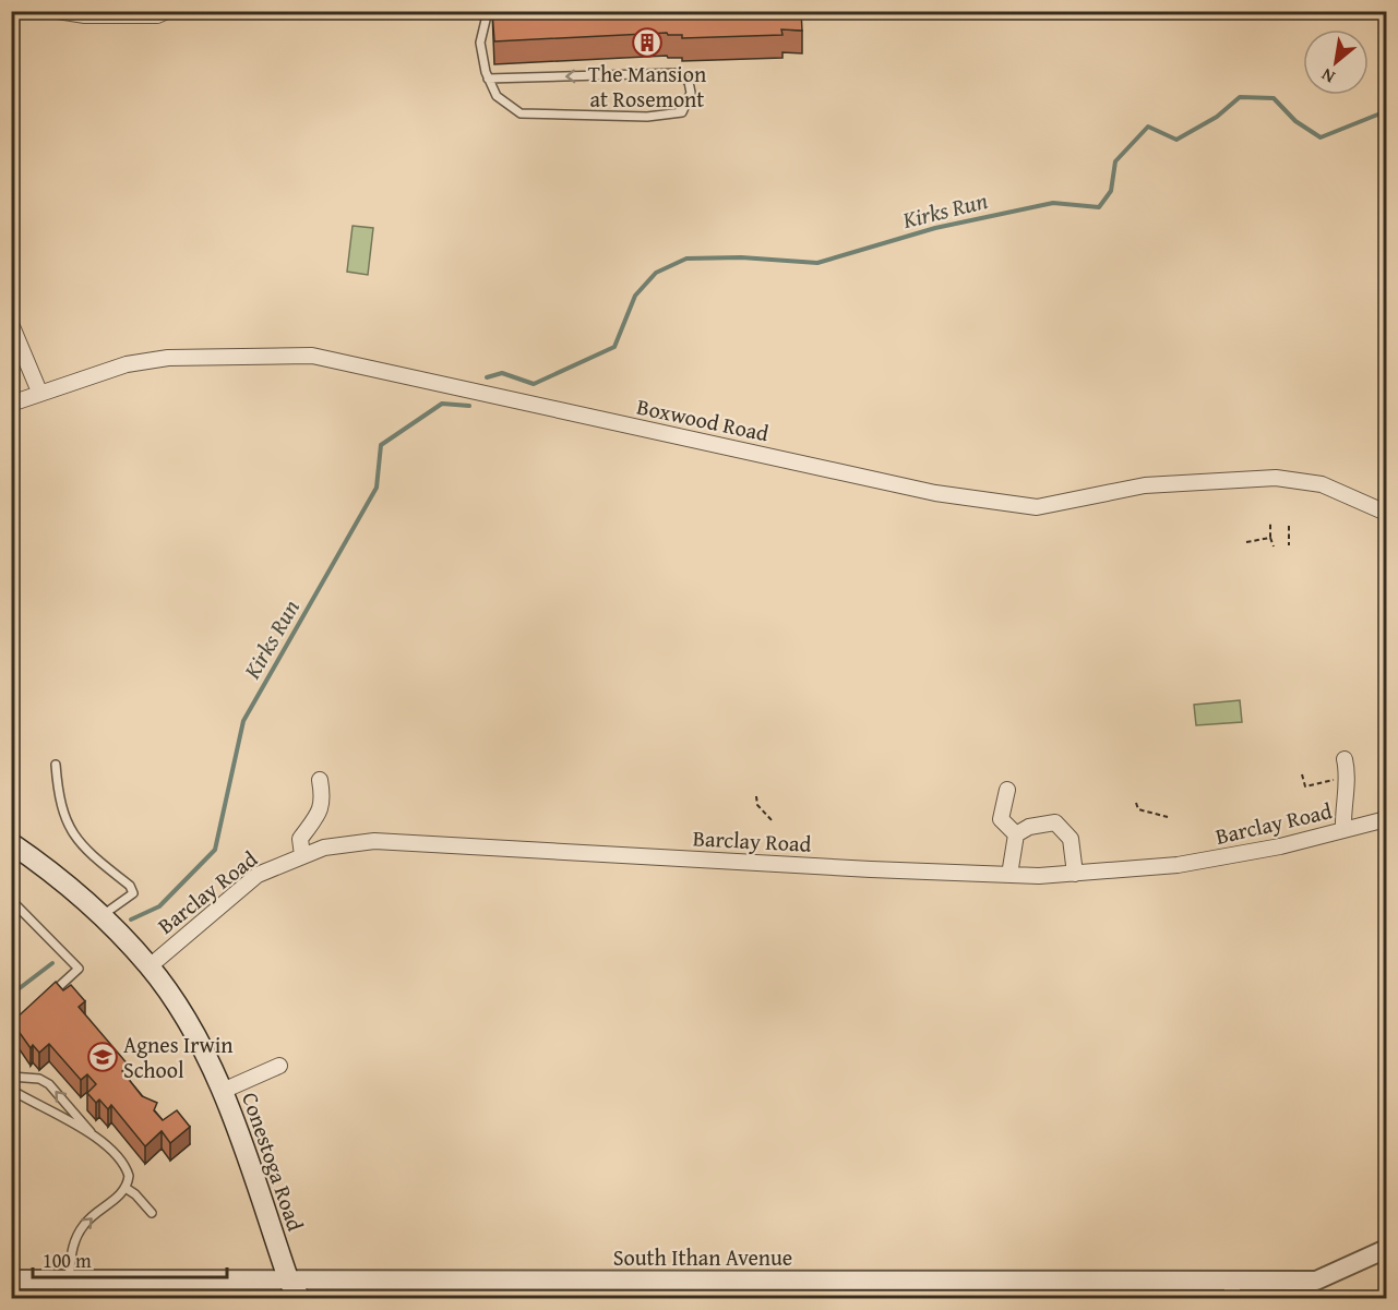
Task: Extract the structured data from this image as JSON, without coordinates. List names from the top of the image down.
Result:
{
  "streets": {
    "main road": ["Conestoga Road"],
    "street": ["Boxwood Road", "Barclay Road", "South Ithan Avenue"]
  },
  "crossings": [
    ["Barclay Road", "Conestoga Road"],
    ["Conestoga Road", "South Ithan Avenue"]
  ],
  "water": ["Kirks Run"],
  "places": {
    "building": ["The Mansion at Rosemont"],
    "school or university": ["Agnes Irwin School"]
  },
  "scale_bar": "100 m",
  "north": "bottom left"
}
